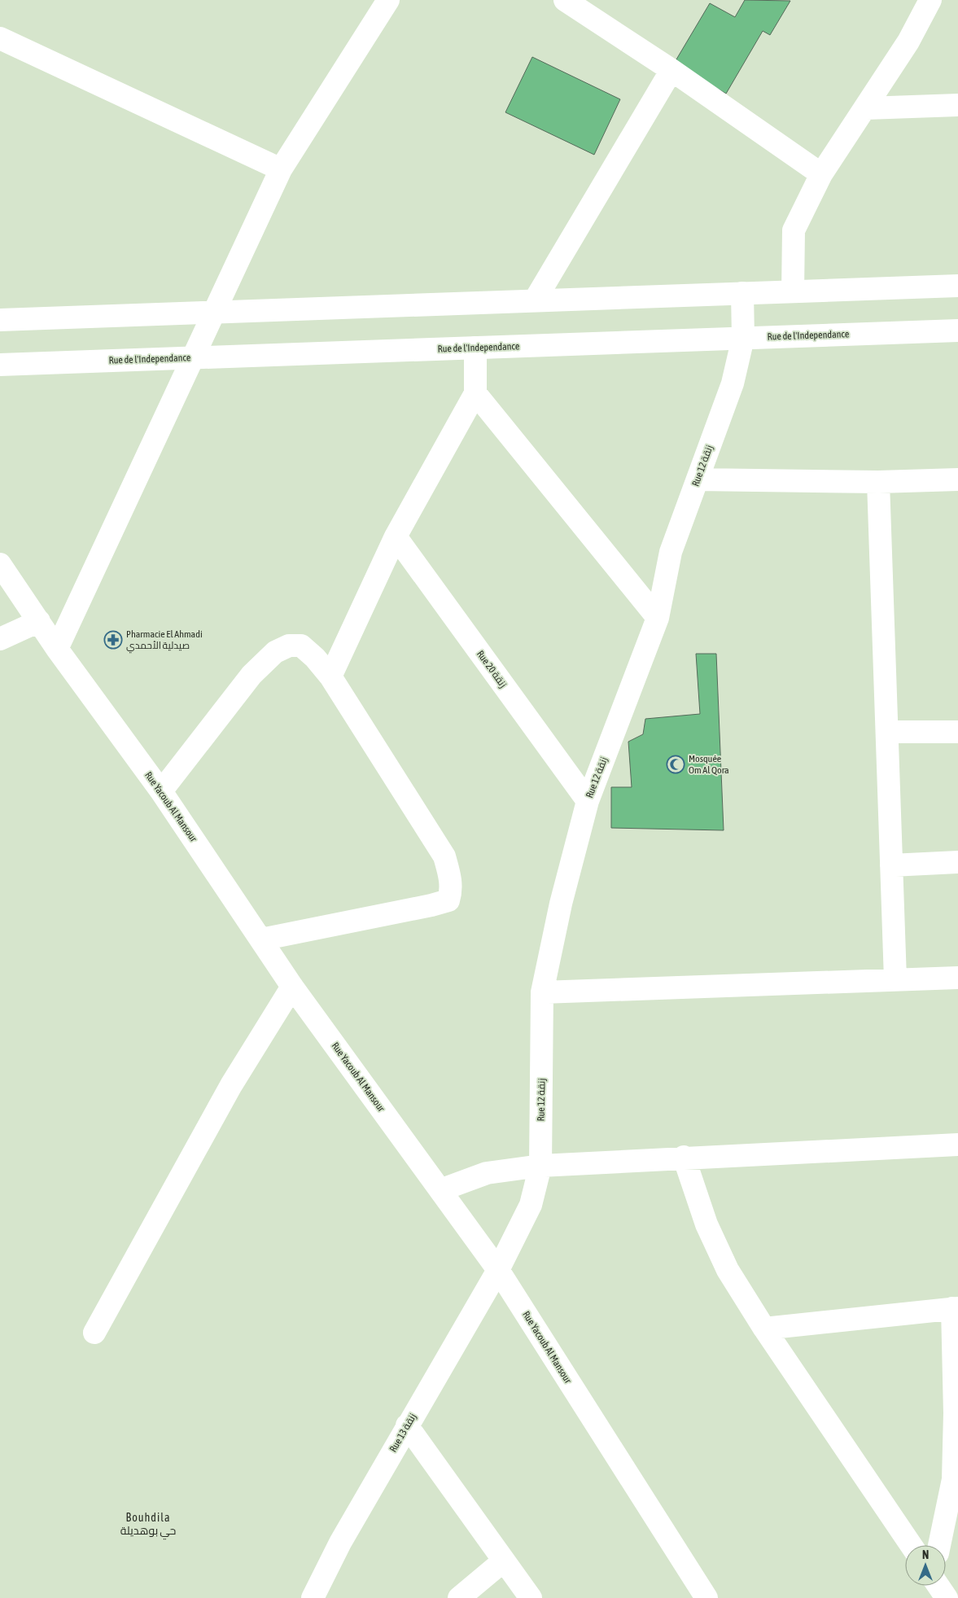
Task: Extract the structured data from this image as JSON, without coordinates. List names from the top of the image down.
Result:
{
  "streets": {
    "street": [
      "Rue de l'Independance",
      "Rue 12 زنقة",
      "Rue 20 زنقة",
      "Rue Yacoub Al Mansour",
      "Rue 13 زنقة"
    ]
  },
  "crossings": [
    ["Rue de l'Independance", "Rue 12 زنقة"],
    ["Rue 12 زنقة", "Rue 20 زنقة"],
    ["Rue 12 زنقة", "Rue Yacoub Al Mansour"],
    ["Rue 12 زنقة", "Rue 13 زنقة"],
    ["Rue Yacoub Al Mansour", "Rue 13 زنقة"]
  ],
  "districts": ["Bouhdila حي بوهديلة"],
  "places": {
    "pharmacy": ["Pharmacie El Ahmadi صيدلية الأحمدي"],
    "mosque": ["Mosquée Om Al Qora"]
  },
  "north": "top"
}
